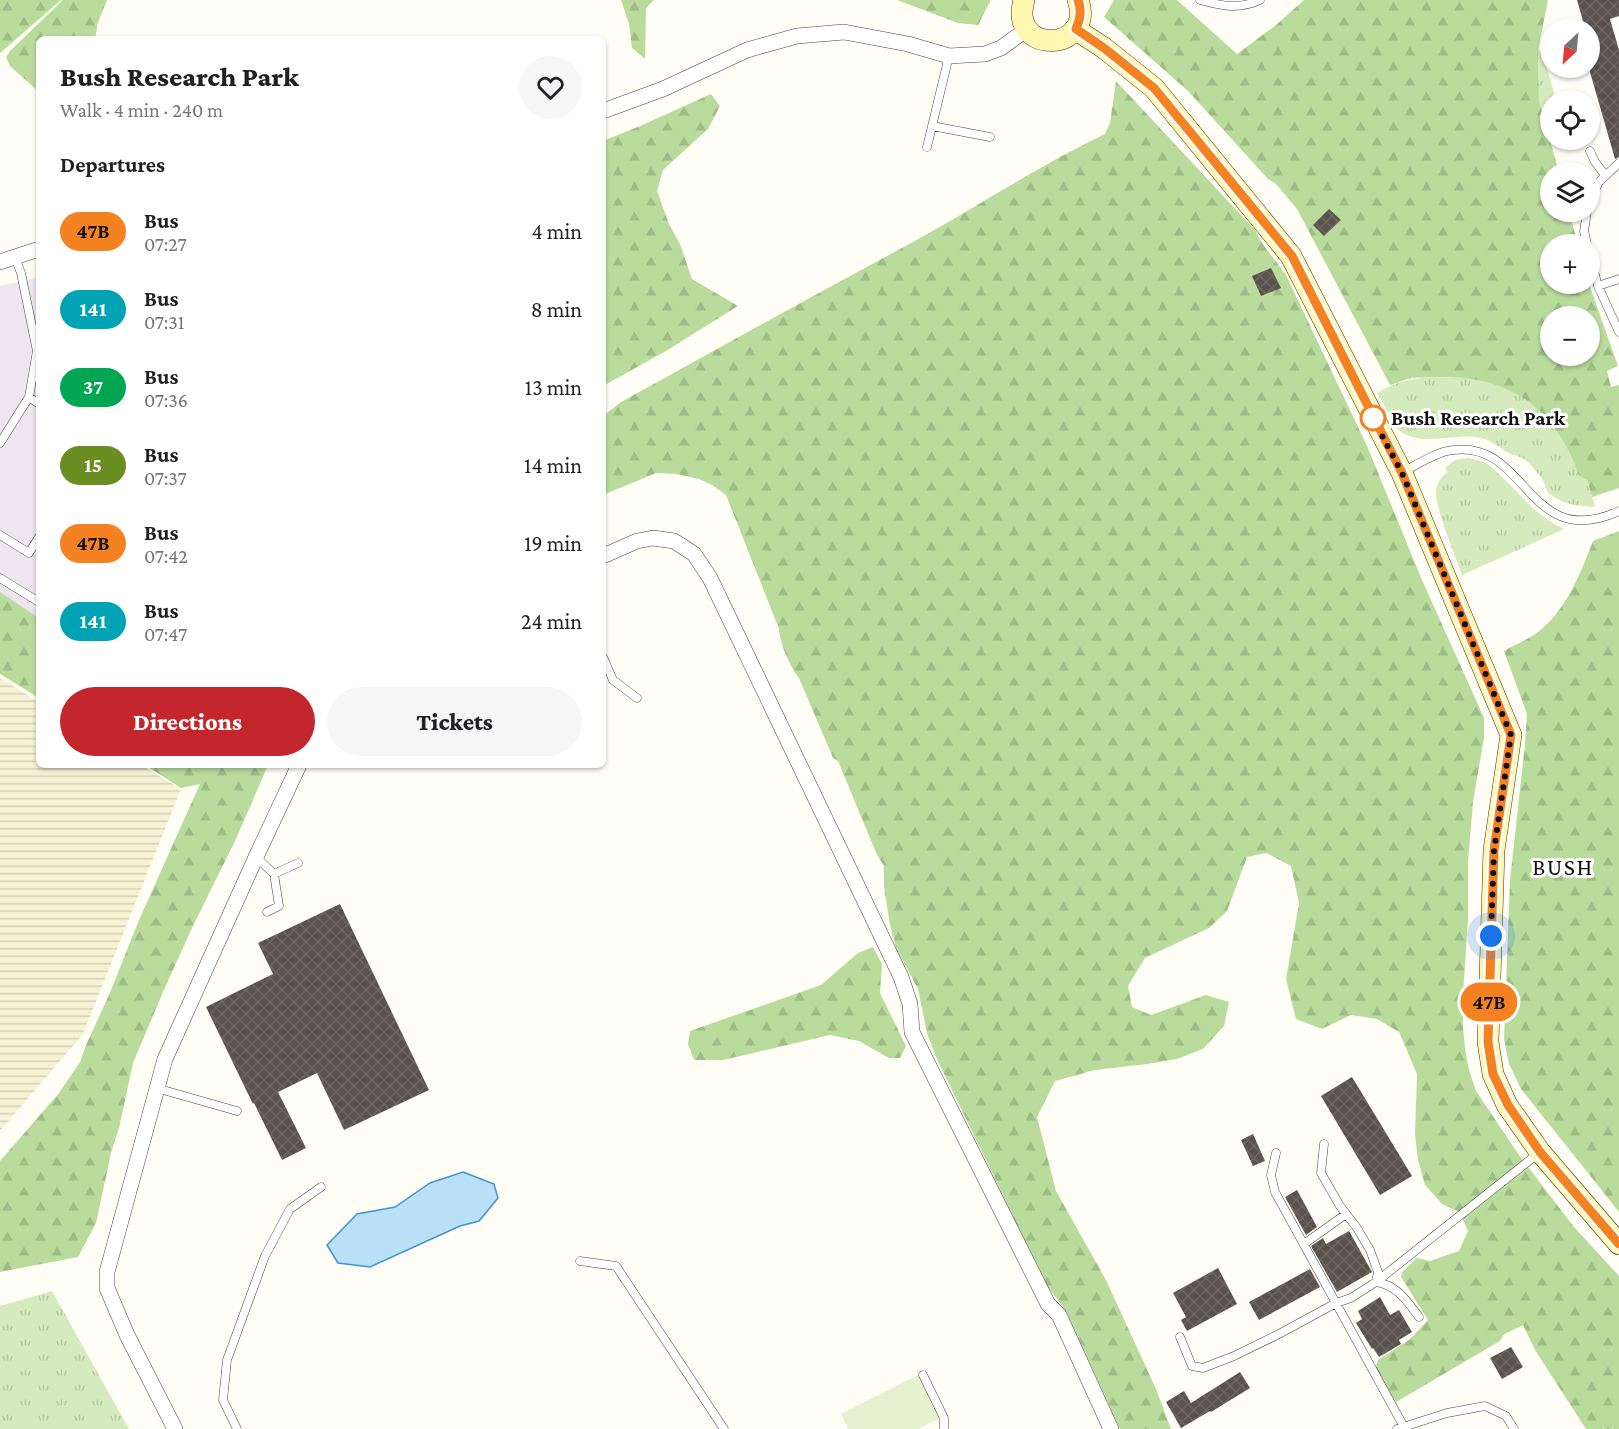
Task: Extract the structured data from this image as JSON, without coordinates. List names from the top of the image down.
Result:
{
  "districts": ["BUSH"],
  "places": ["Bush Research Park"],
  "lines": ["bus line 47B"],
  "north": "bottom left",
  "page": {
    "on_map": "47B",
    "map_buttons": ["+", "−"],
    "heading": [
      ["Bush Research Park", "Walk · 4 min · 240 m"],
      "Departures"
    ],
    "list": [
      {
        "mark": "47B",
        "name": "Bus",
        "note": "07:27",
        "value": "4 min"
      },
      {
        "mark": "141",
        "name": "Bus",
        "note": "07:31",
        "value": "8 min"
      },
      {
        "mark": "37",
        "name": "Bus",
        "note": "07:36",
        "value": "13 min"
      },
      {
        "mark": "15",
        "name": "Bus",
        "note": "07:37",
        "value": "14 min"
      },
      {
        "mark": "47B",
        "name": "Bus",
        "note": "07:42",
        "value": "19 min"
      },
      {
        "mark": "141",
        "name": "Bus",
        "note": "07:47",
        "value": "24 min"
      }
    ],
    "buttons": ["Directions", "Tickets"]
  }
}
